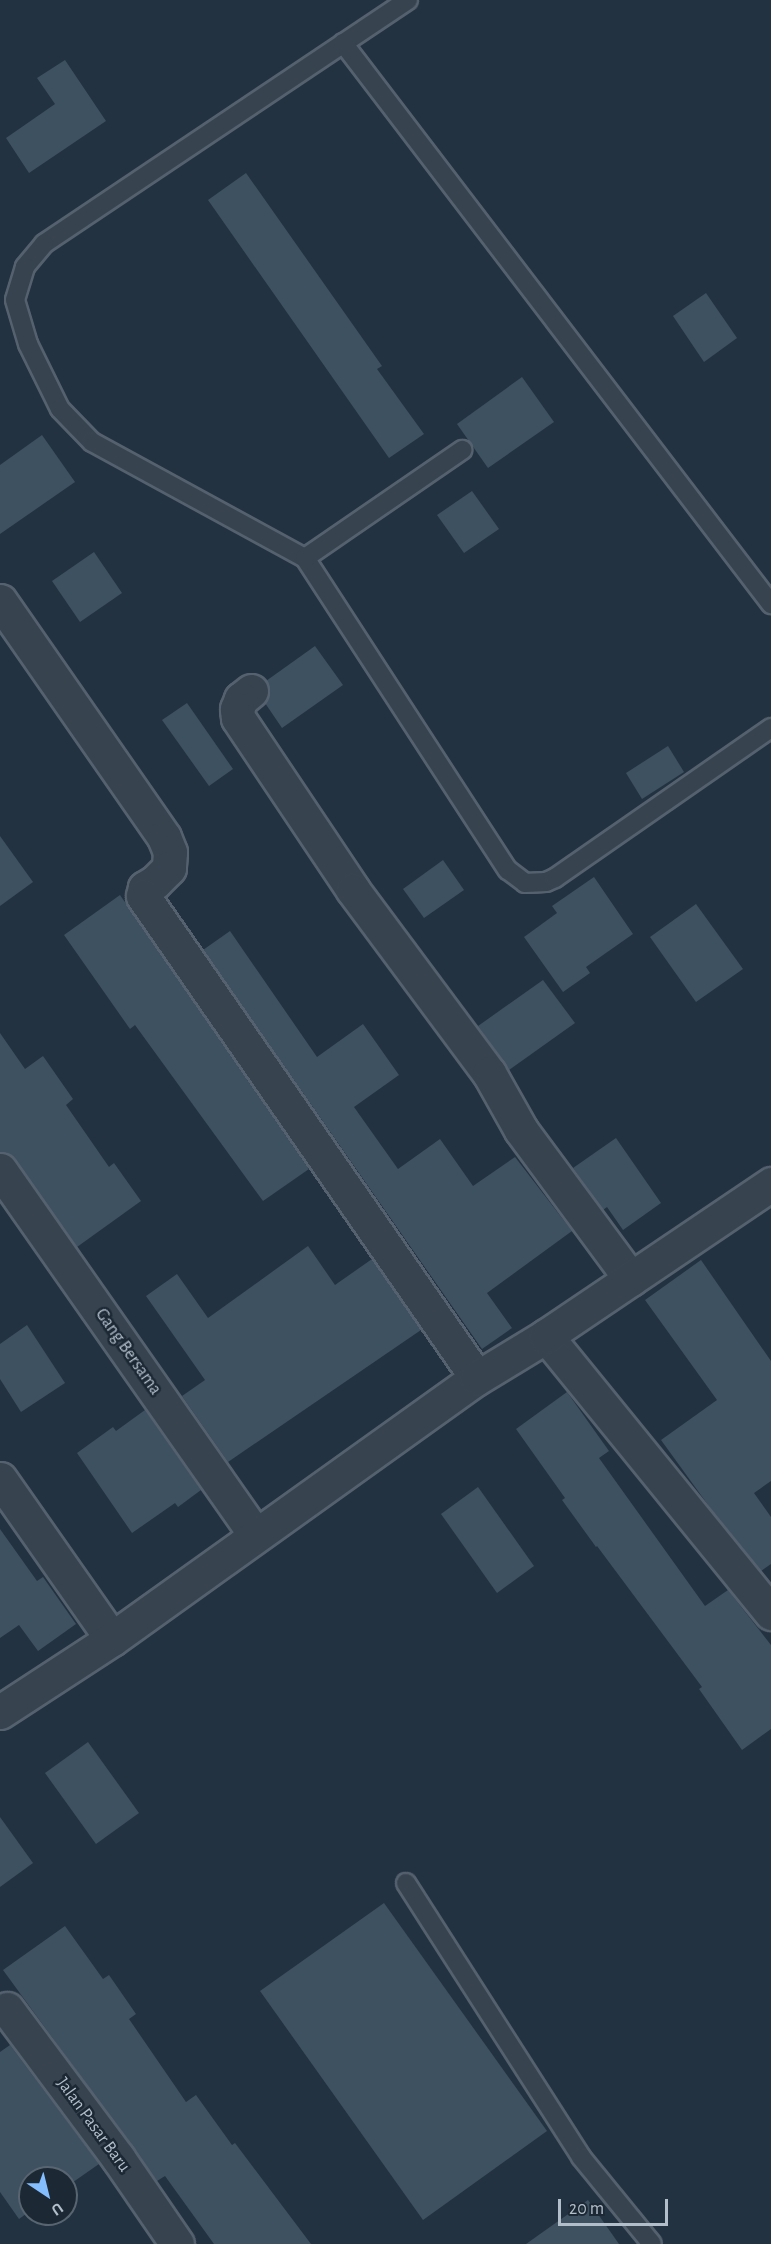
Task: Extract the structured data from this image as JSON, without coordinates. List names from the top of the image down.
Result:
{
  "streets": {
    "street": ["Gang Bersama", "Jalan Pasar Baru"]
  },
  "scale_bar": "20 m",
  "north": "bottom right"
}
